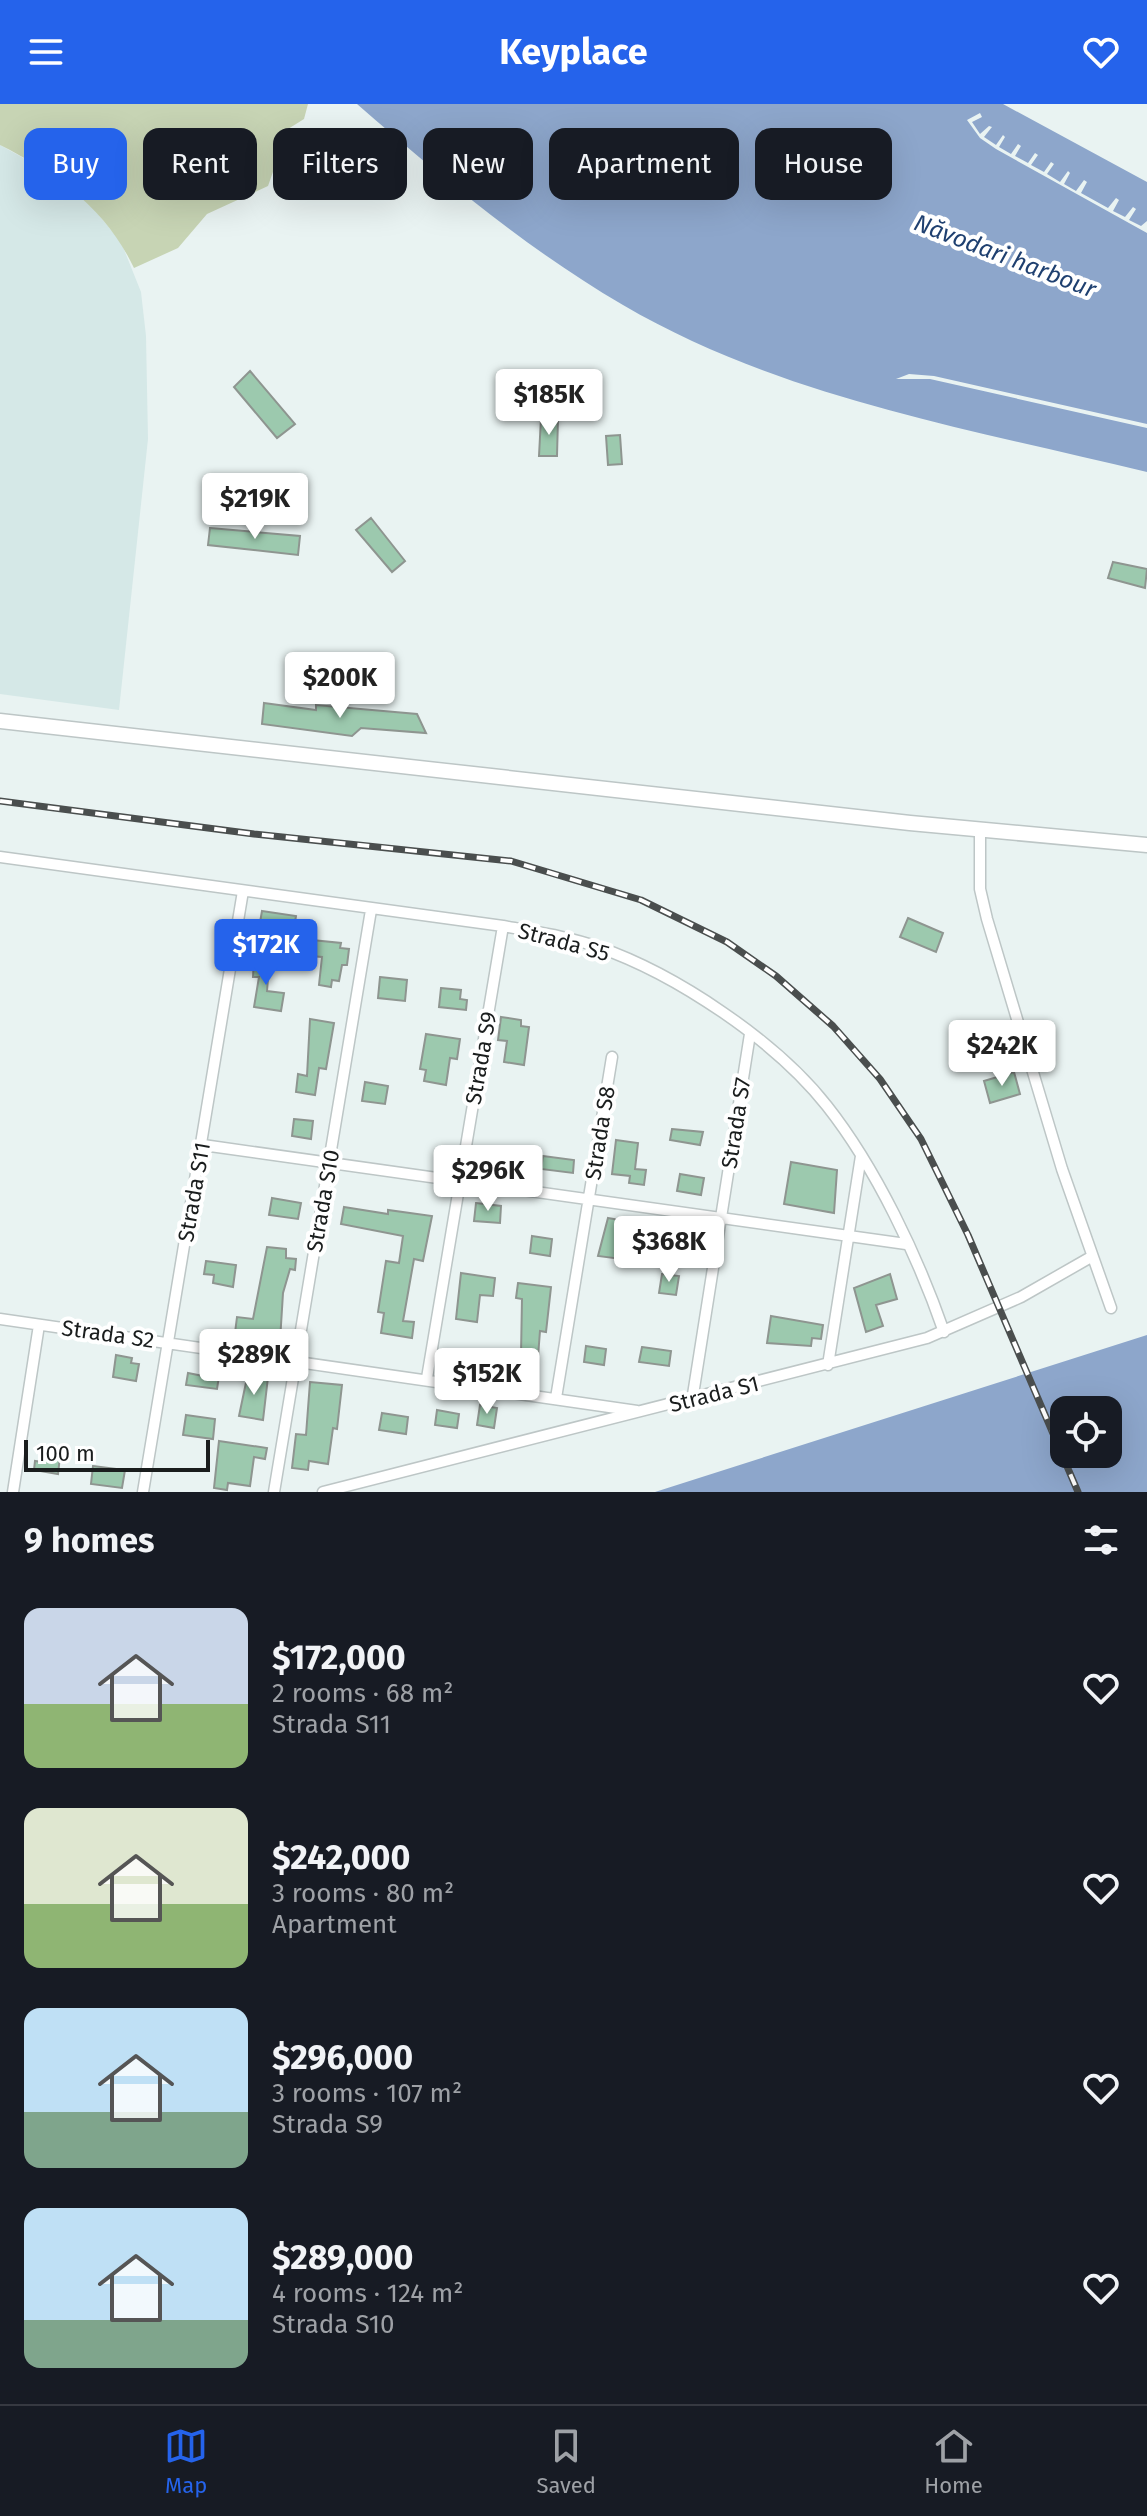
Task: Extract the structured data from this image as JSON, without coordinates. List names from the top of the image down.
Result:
{
  "streets": {
    "street": [
      "Strada S5",
      "Strada S9",
      "Strada S7",
      "Strada S8",
      "Strada S11",
      "Strada S10",
      "Strada S2",
      "Strada S1"
    ]
  },
  "crossings": [
    ["Strada S5", "Strada S9"],
    ["Strada S5", "Strada S7"],
    ["Strada S5", "Strada S11"],
    ["Strada S5", "Strada S10"],
    ["Strada S5", "Strada S1"],
    ["Strada S9", "Strada S2"],
    ["Strada S7", "Strada S1"],
    ["Strada S8", "Strada S2"],
    ["Strada S11", "Strada S2"],
    ["Strada S10", "Strada S2"],
    ["Strada S2", "Strada S1"]
  ],
  "water": ["Năvodari harbour"],
  "scale_bar": "100 m",
  "page": {
    "header": "Keyplace",
    "chip": [
      "Buy",
      "Rent",
      "Filters",
      "New",
      "Apartment",
      "House"
    ],
    "price": [
      "$185K",
      "$219K",
      "$200K",
      "$172K",
      "$242K",
      "$296K",
      "$368K",
      "$289K",
      "$152K"
    ],
    "scale": "100 m",
    "heading": "9 homes",
    "list": [
      {
        "name": "$172,000",
        "note": "2 rooms · 68 m² · Strada S11"
      },
      {
        "name": "$242,000",
        "note": "3 rooms · 80 m² · Apartment"
      },
      {
        "name": "$296,000",
        "note": "3 rooms · 107 m² · Strada S9"
      },
      {
        "name": "$289,000",
        "note": "4 rooms · 124 m² · Strada S10"
      }
    ],
    "tabs": ["Map", "Saved", "Home"]
  }
}
